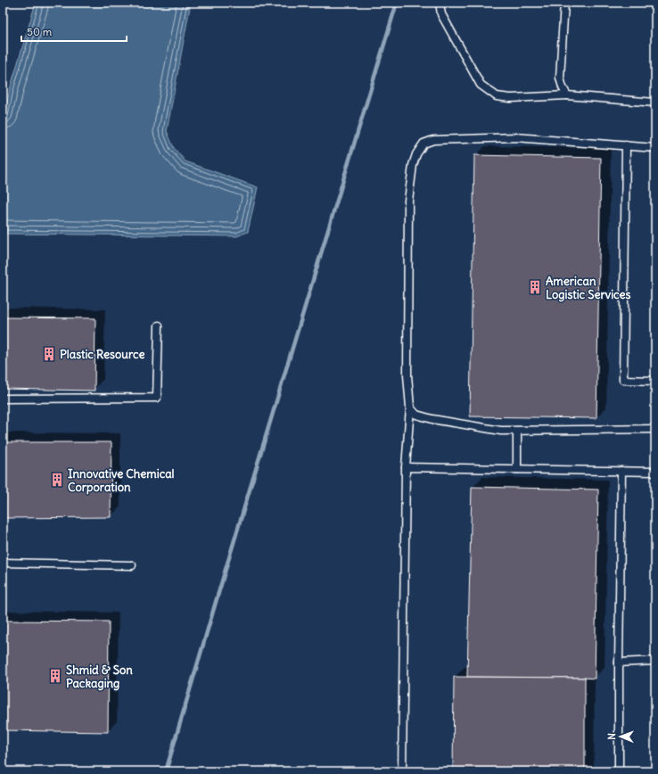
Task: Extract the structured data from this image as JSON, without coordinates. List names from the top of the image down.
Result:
{
  "places": {
    "building": [
      "American Logistic Services",
      "Plastic Resource",
      "Innovative Chemical Corporation",
      "Shmid & Son Packaging"
    ]
  },
  "scale_bar": "50 m",
  "north": "left"
}
